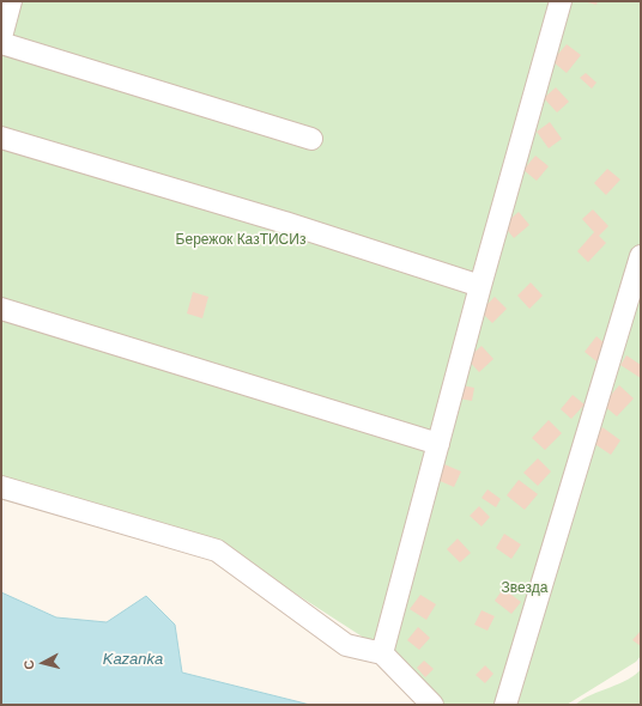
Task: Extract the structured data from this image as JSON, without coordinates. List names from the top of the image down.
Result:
{
  "water": ["Kazanka"],
  "parks": ["Бережок КазТИСИз", "Звезда"],
  "north": "left"
}
